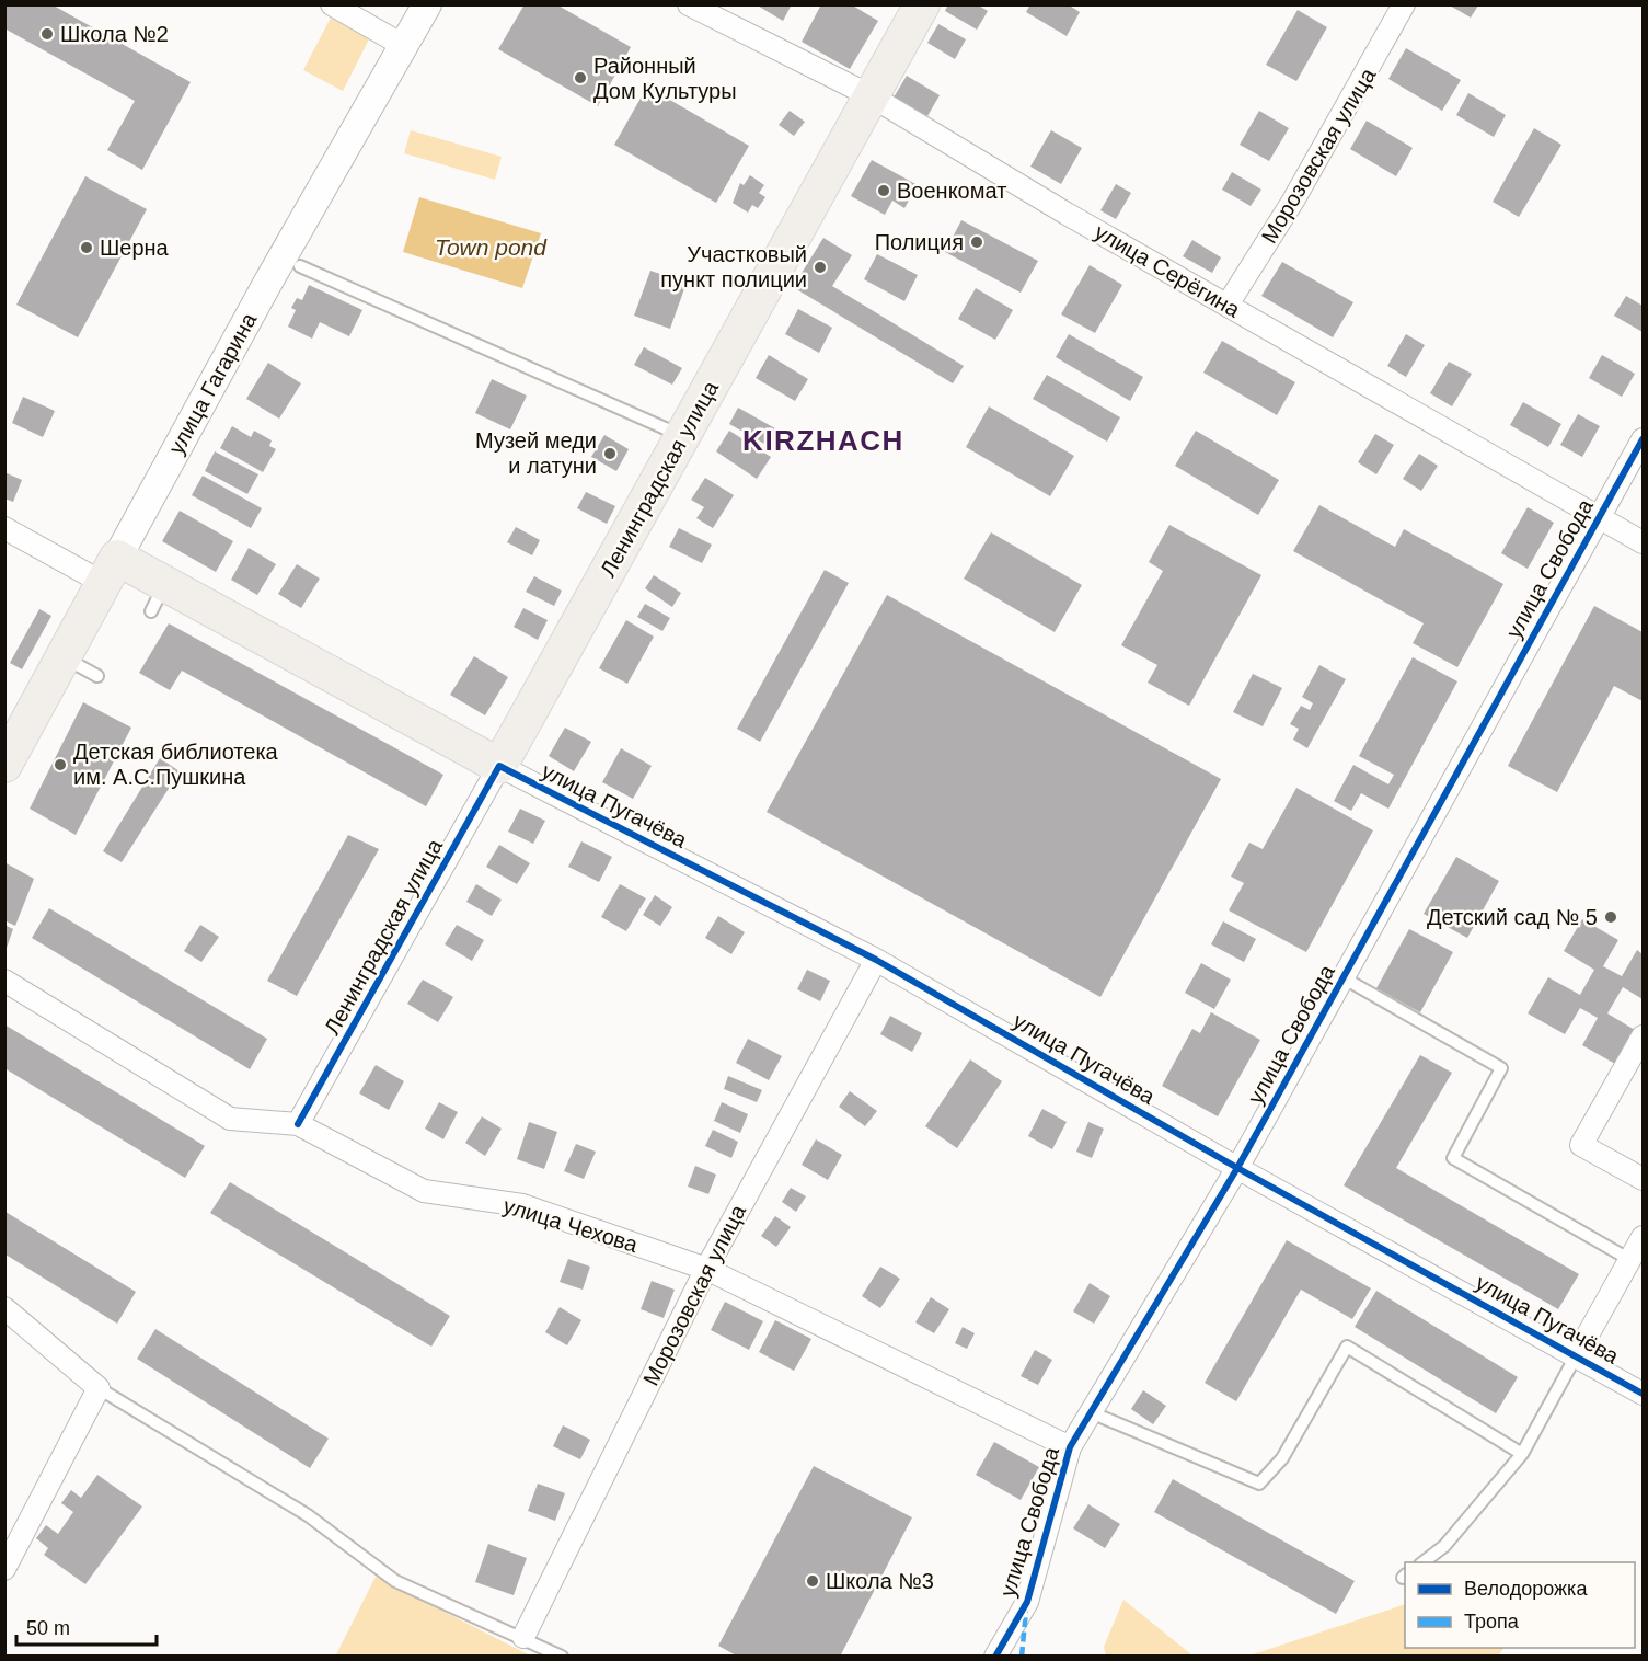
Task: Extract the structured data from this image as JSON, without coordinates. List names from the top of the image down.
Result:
{
  "streets": {
    "main road": ["улица Гагарина", "Ленинградская улица", "улица Пугачёва"],
    "street": [
      "Морозовская улица",
      "улица Серёгина",
      "улица Свобода",
      "улица Чехова"
    ]
  },
  "crossings": [
    ["Морозовская улица", "улица Серёгина"],
    ["Морозовская улица", "улица Пугачёва"],
    ["Морозовская улица", "улица Чехова"],
    ["улица Серёгина", "Ленинградская улица"],
    ["улица Серёгина", "улица Свобода"],
    ["улица Гагарина", "улица Пугачёва"],
    ["Ленинградская улица", "улица Пугачёва"],
    ["Ленинградская улица", "улица Чехова"],
    ["улица Свобода", "улица Пугачёва"],
    ["улица Свобода", "улица Чехова"]
  ],
  "districts": ["KIRZHACH"],
  "water": ["Town pond"],
  "places": [
    "Школа №2",
    "Районный Дом Культуры",
    "Военкомат",
    "Полиция",
    "Шерна",
    "Участковый пункт полиции",
    "Музей меди и латуни",
    "Детская библиотека им. А.С.Пушкина",
    "Детский сад № 5",
    "Школа №3"
  ],
  "legend": ["Велодорожка", "Тропа"],
  "scale_bar": "50 m"
}
